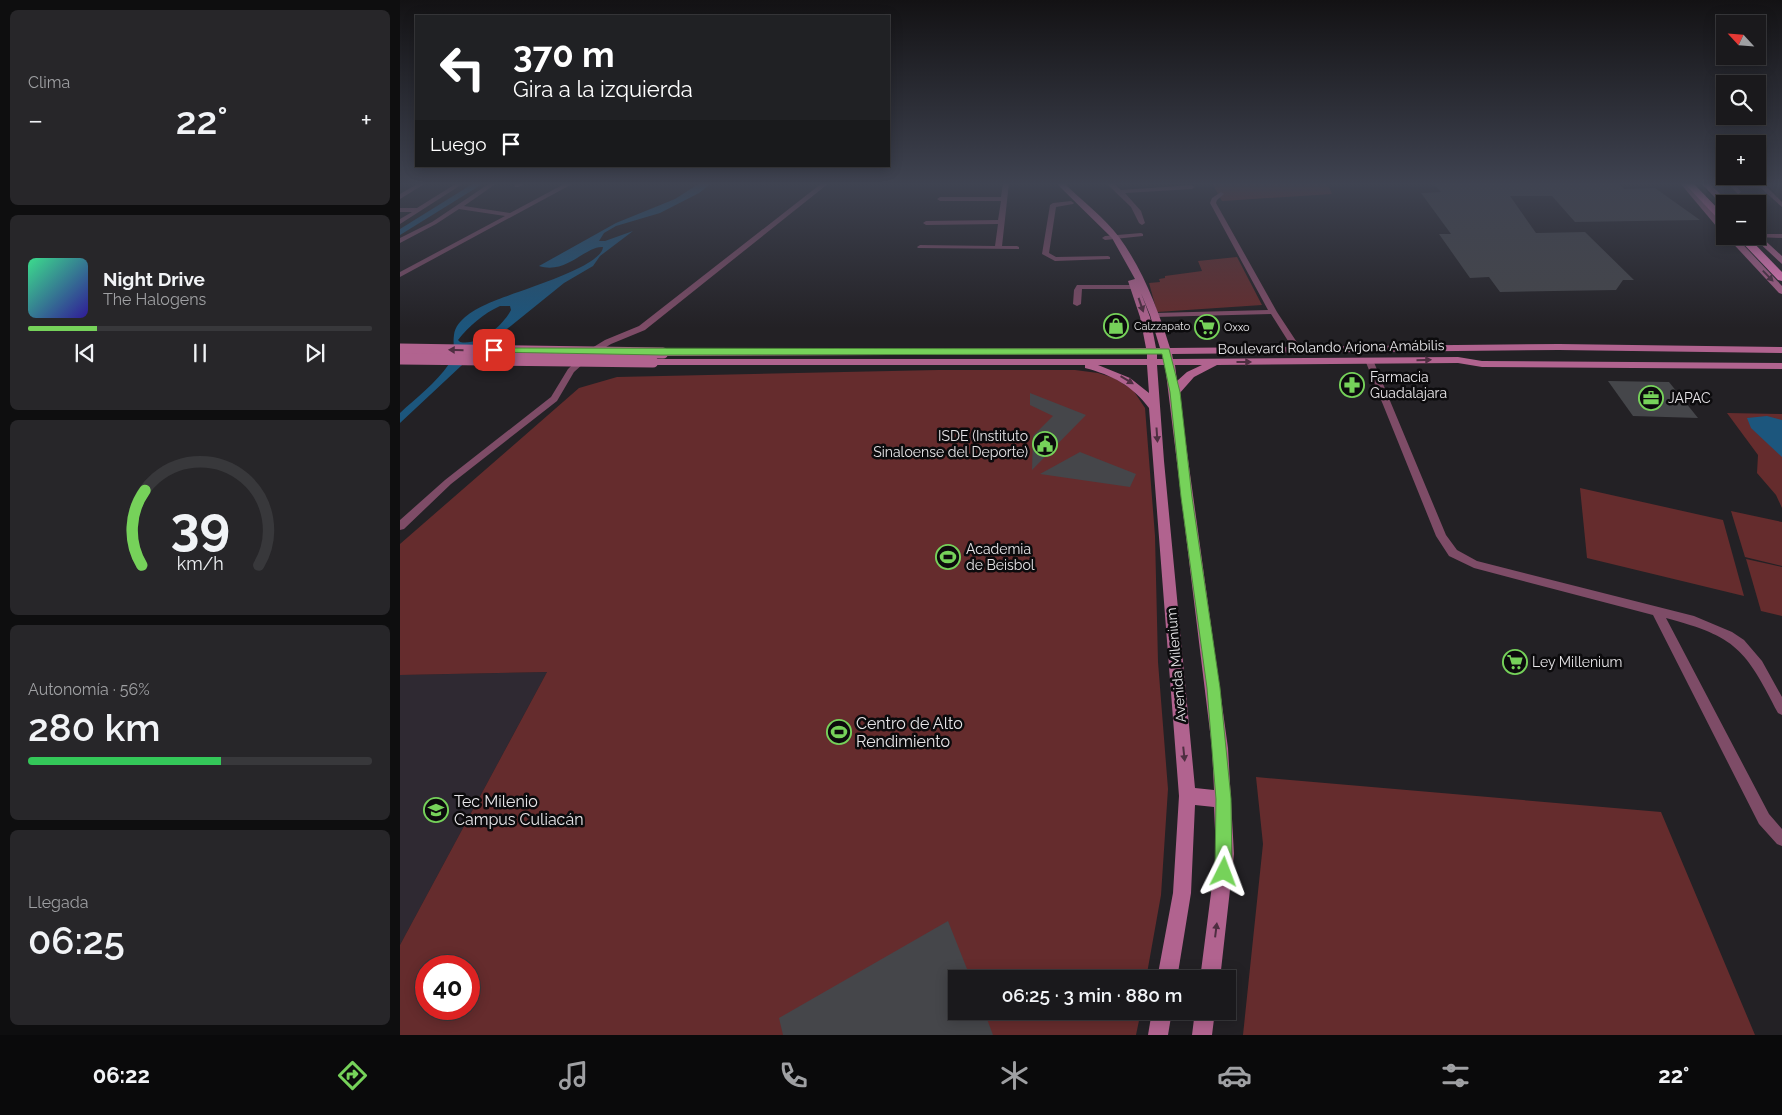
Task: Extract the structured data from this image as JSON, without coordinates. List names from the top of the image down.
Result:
{
  "streets": {
    "street": ["Boulevard Rolando Arjona Amábilis", "Avenida Milenium"]
  },
  "crossings": [
    ["Boulevard Rolando Arjona Amábilis", "Avenida Milenium"]
  ],
  "places": {
    "shop": ["Calzzapato"],
    "supermarket": ["Oxxo", "Ley Millenium"],
    "pharmacy": ["Farmacia Guadalajara"],
    "office": ["JAPAC"],
    "public building": ["ISDE (Instituto Sinaloense del Deporte)"],
    "sports": ["Academia de Beisbol", "Centro de Alto Rendimiento"],
    "school or university": ["Tec Milenio Campus Culiacán"]
  },
  "north": "top left",
  "page": {
    "tile": [
      "Clima",
      ["Autonomía · 56%", "280 km"],
      ["Llegada", "06:25"]
    ],
    "map_buttons": ["+", "−"],
    "turn": ["370 m", "Gira a la izquierda"],
    "heat": ["−", "22°", "+"],
    "then": "Luego",
    "song": ["Night Drive", "The Halogens"],
    "limit": "40",
    "trip": "06:25 · 3 min · 880 m",
    "tabs": ["06:22", "22°"],
    "gauge": ["39", "km/h"]
  }
}
